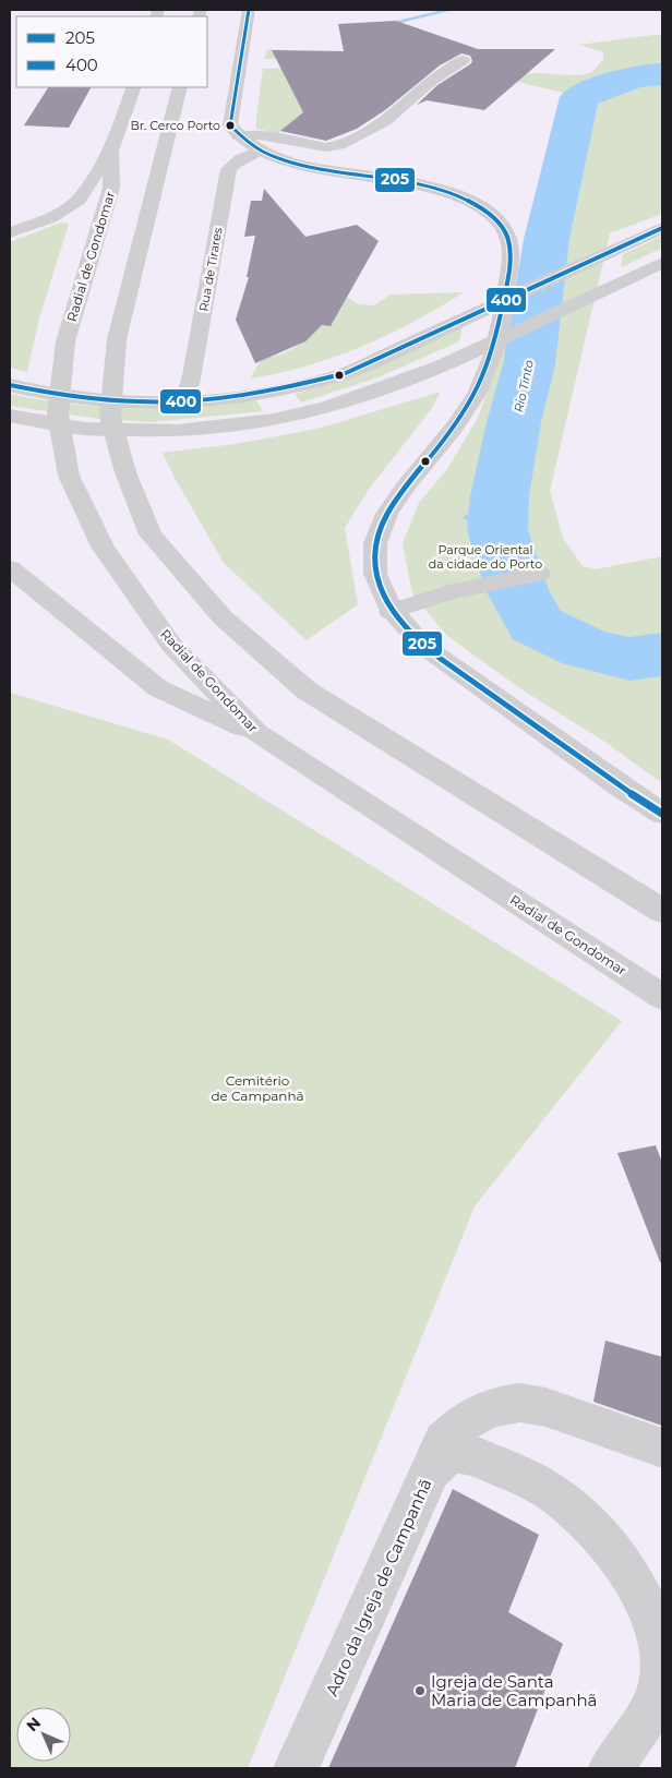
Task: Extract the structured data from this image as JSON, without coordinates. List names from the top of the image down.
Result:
{
  "streets": {
    "main road": ["Radial de Gondomar", "Rua de Tirares", "Adro da Igreja de Campanhã"]
  },
  "water": ["Rio Tinto"],
  "parks": ["Parque Oriental da cidade do Porto", "Cemitério de Campanhã"],
  "places": ["Br. Cerco Porto", "Igreja de Santa Maria de Campanhã"],
  "lines": ["transit line 205", "transit line 400"],
  "legend": ["205", "400"],
  "north": "top left"
}
